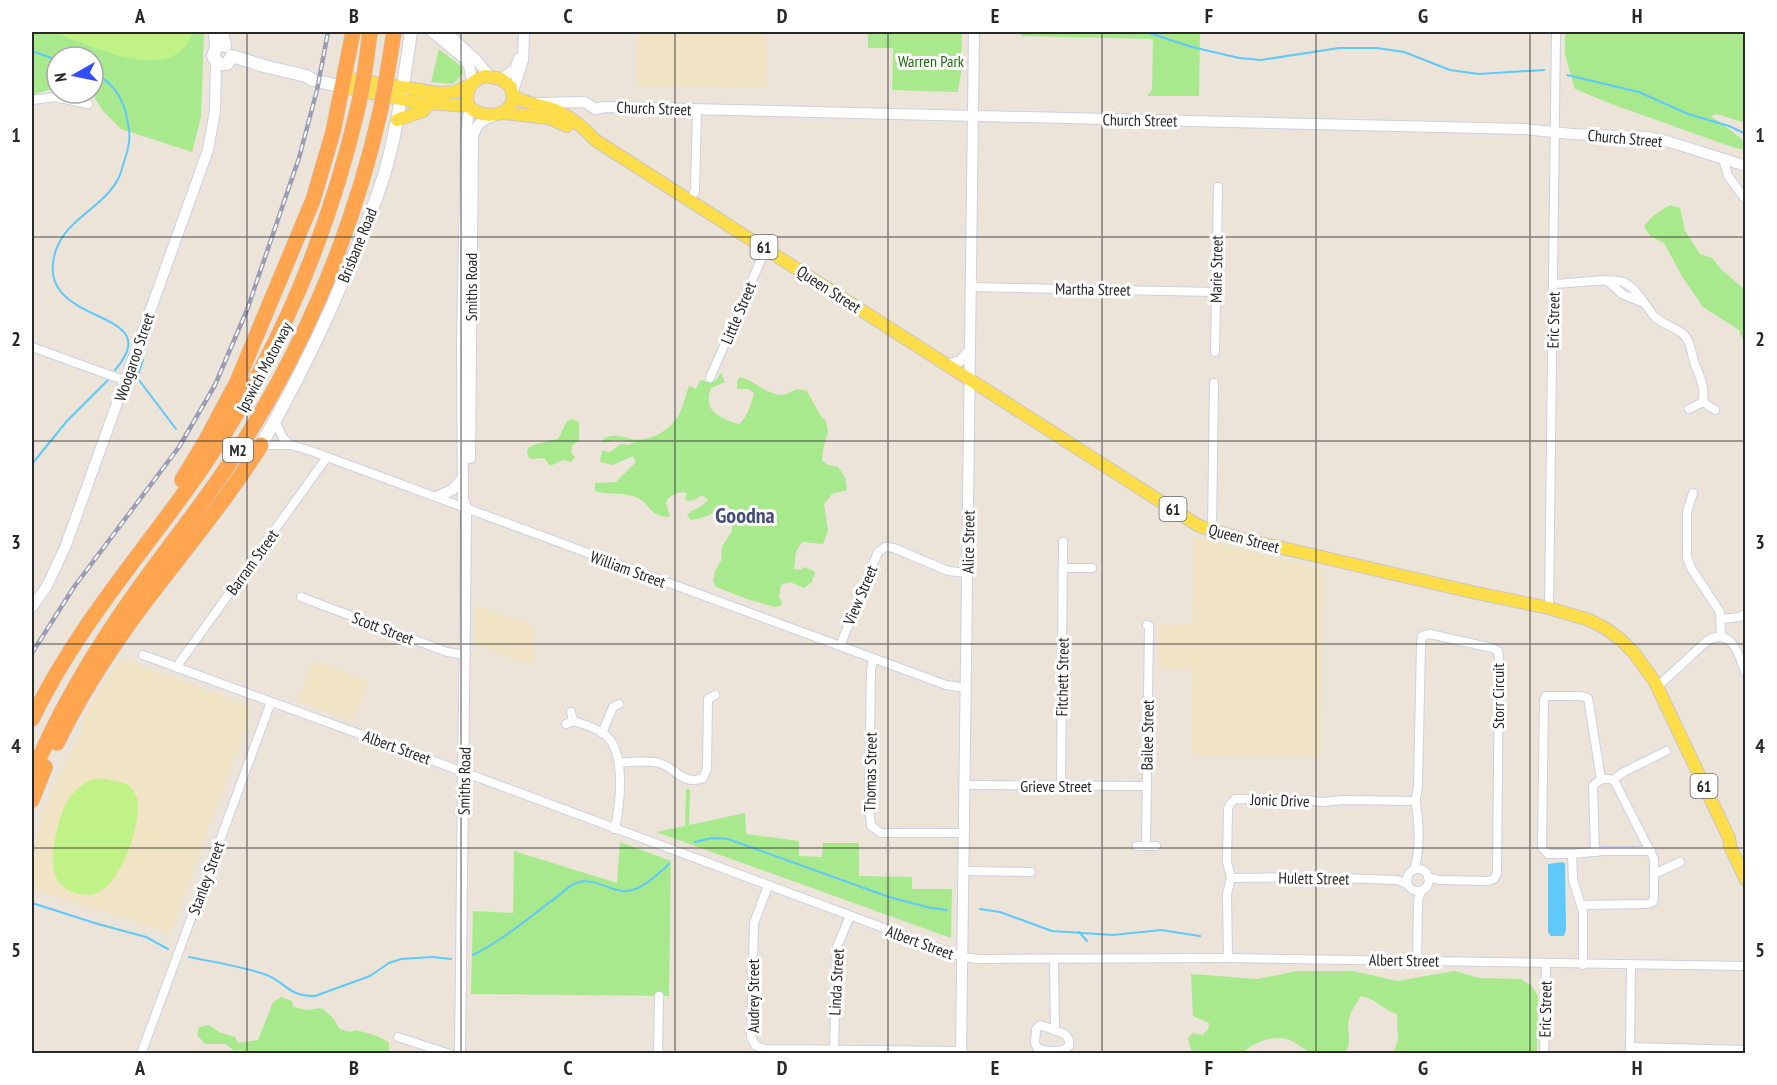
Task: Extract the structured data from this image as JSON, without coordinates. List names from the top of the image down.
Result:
{
  "streets": {
    "highway": ["Ipswich Motorway", "M2"],
    "main road": [
      "Brisbane Road",
      "61",
      "Queen Street",
      "Woogaroo Street"
    ],
    "street": [
      "Church Street",
      "Marie Street",
      "Smiths Road",
      "Martha Street",
      "Little Street",
      "Eric Street",
      "Alice Street",
      "Barram Street",
      "William Street",
      "View Street",
      "Scott Street",
      "Fitchett Street",
      "Storr Circuit",
      "Bailee Street",
      "Albert Street",
      "Thomas Street",
      "Grieve Street",
      "Jonic Drive",
      "Stanley Street",
      "Hulett Street",
      "Linda Street",
      "Audrey Street"
    ]
  },
  "crossings": [
    ["Church Street", "Queen Street"],
    ["Church Street", "Eric Street"],
    ["Church Street", "Alice Street"],
    ["Brisbane Road", "William Street"],
    ["61", "Smiths Road"],
    ["61", "Queen Street"],
    ["Marie Street", "Martha Street"],
    ["Smiths Road", "Queen Street"],
    ["Smiths Road", "William Street"],
    ["Smiths Road", "Scott Street"],
    ["Smiths Road", "Albert Street"],
    ["Queen Street", "Little Street"],
    ["Queen Street", "Eric Street"],
    ["Queen Street", "Alice Street"],
    ["Martha Street", "Alice Street"],
    ["Eric Street", "Albert Street"],
    ["Alice Street", "William Street"],
    ["Alice Street", "View Street"],
    ["Alice Street", "Albert Street"],
    ["Alice Street", "Thomas Street"],
    ["Alice Street", "Grieve Street"],
    ["Alice Street", "Audrey Street"],
    ["Barram Street", "William Street"],
    ["Barram Street", "Albert Street"],
    ["William Street", "View Street"],
    ["William Street", "Thomas Street"],
    ["Fitchett Street", "Grieve Street"],
    ["Storr Circuit", "Jonic Drive"],
    ["Bailee Street", "Grieve Street"],
    ["Albert Street", "Jonic Drive"],
    ["Albert Street", "Stanley Street"],
    ["Albert Street", "Linda Street"],
    ["Albert Street", "Audrey Street"],
    ["Jonic Drive", "Hulett Street"],
    ["Linda Street", "Audrey Street"]
  ],
  "districts": ["Goodna"],
  "parks": ["Warren Park"],
  "north": "left",
  "grid": {
    "columns": [
      "A",
      "B",
      "C",
      "D",
      "E",
      "F",
      "G",
      "H"
    ],
    "rows": [
      "1",
      "2",
      "3",
      "4",
      "5"
    ]
  }
}
